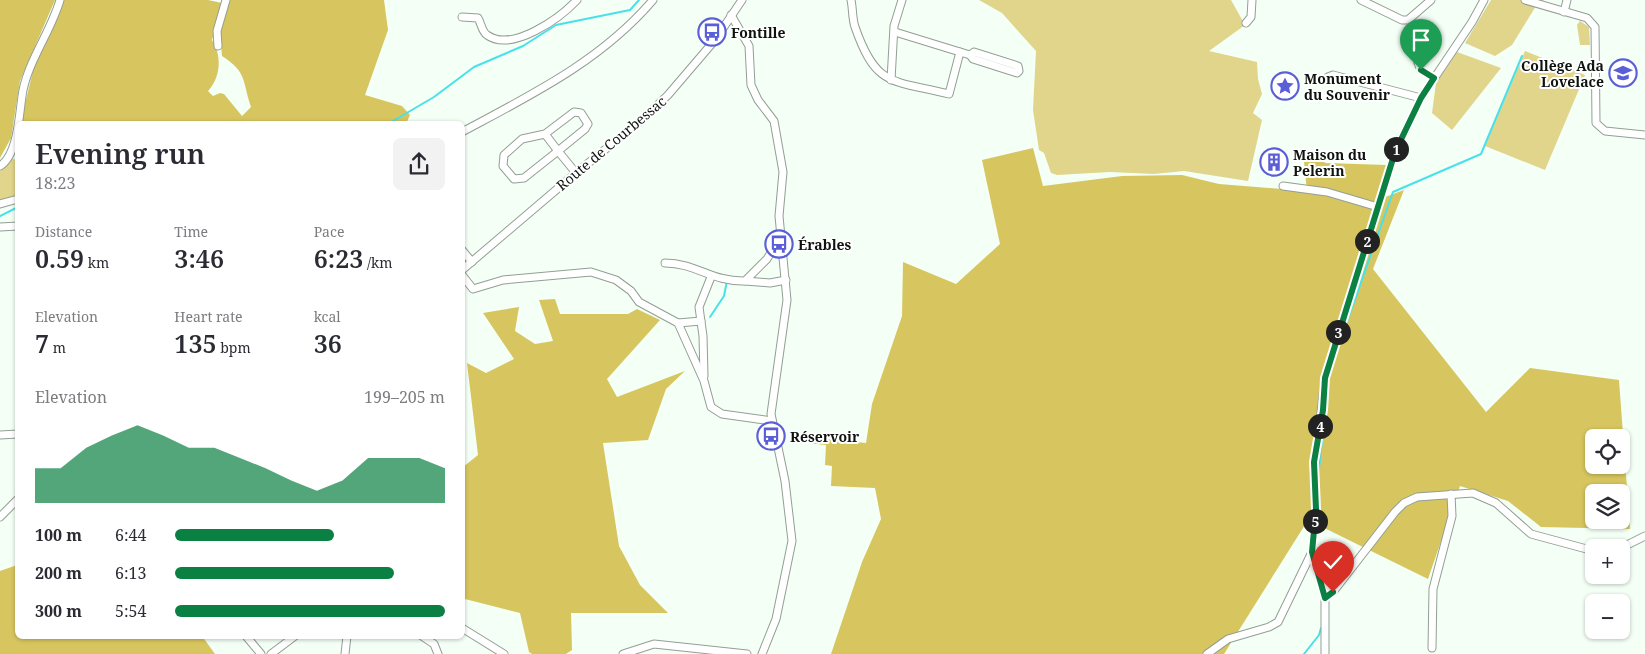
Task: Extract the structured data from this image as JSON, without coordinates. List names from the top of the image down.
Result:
{
  "streets": {
    "street": ["Route de Courbessac"]
  },
  "places": {
    "bus stop": ["Fontille", "Érables", "Réservoir"],
    "school or university": ["Collège Ada Lovelace"],
    "place": ["Monument du Souvenir"],
    "building": ["Maison du Pelerin"]
  },
  "page": {
    "heading": ["Evening run", "18:23"],
    "pins": [
      "1",
      "2",
      "3",
      "4",
      "5"
    ],
    "stats": [
      ["Distance", "0.59 km"],
      ["Time", "3:46"],
      ["Pace", "6:23 /km"],
      ["Elevation", "7 m"],
      ["Heart rate", "135 bpm"],
      ["kcal", "36"]
    ],
    "chart": ["Elevation", "199–205 m"],
    "map_buttons": ["+", "−"],
    "list": [
      {
        "name": "100 m",
        "note": "6:44"
      },
      {
        "name": "200 m",
        "note": "6:13"
      },
      {
        "name": "300 m",
        "note": "5:54"
      }
    ]
  }
}
